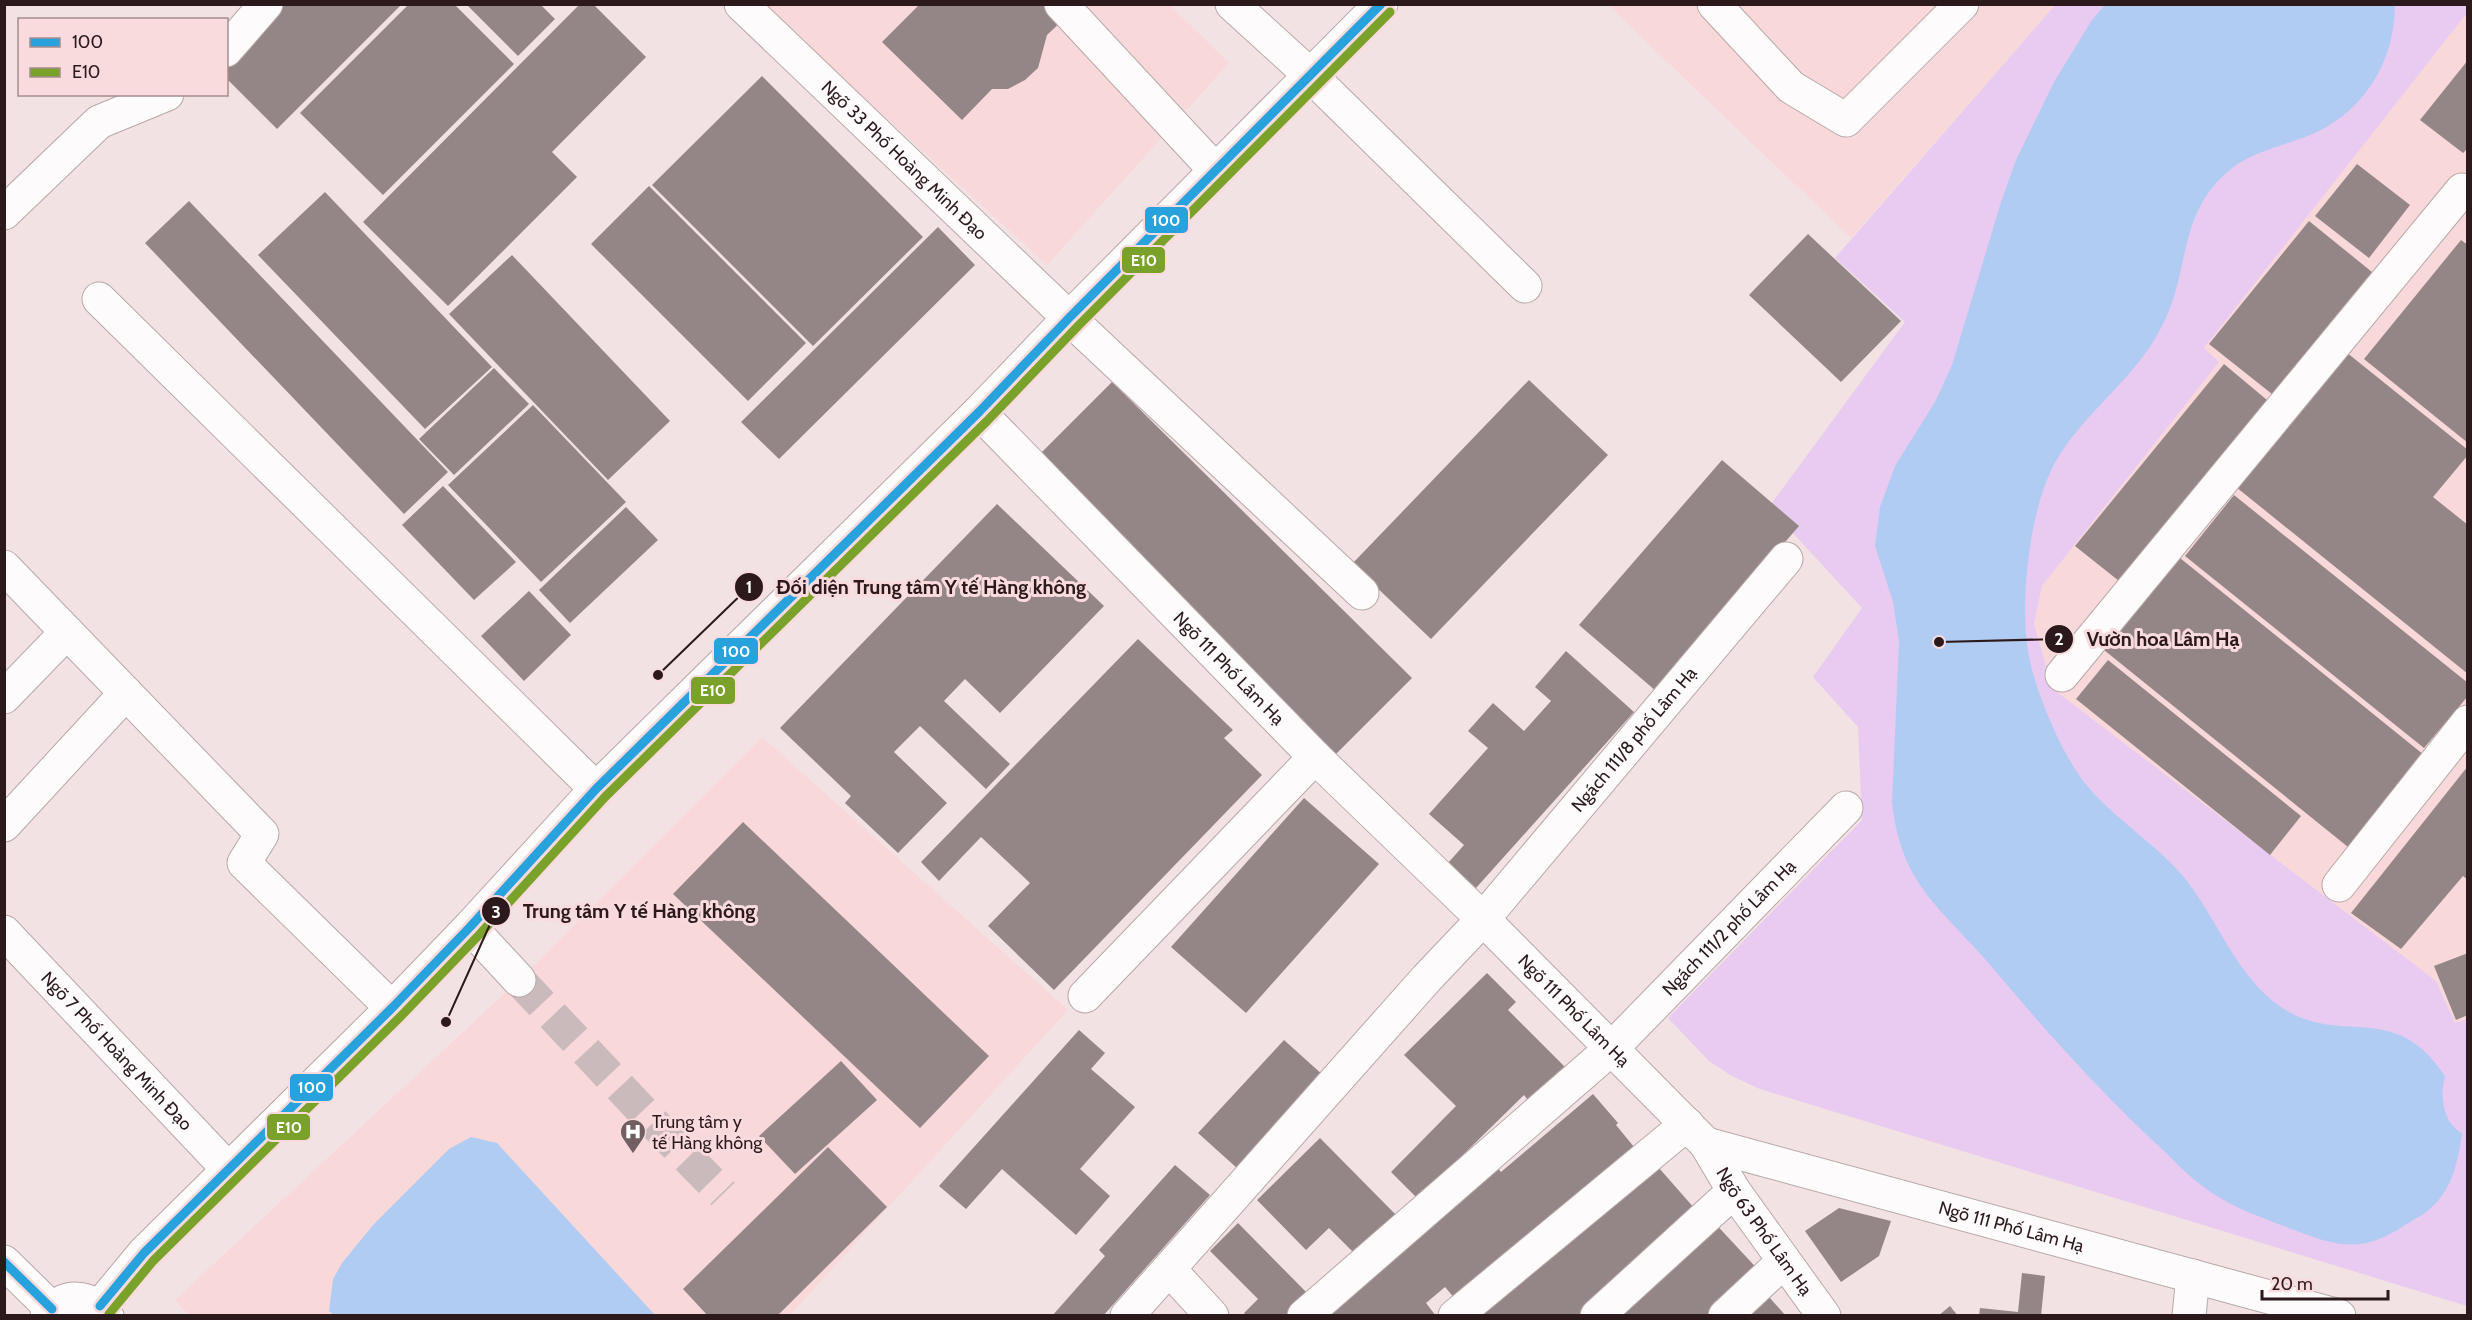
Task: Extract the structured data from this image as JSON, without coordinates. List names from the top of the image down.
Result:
{
  "streets": {
    "street": [
      "Ngõ 33 Phố Hoàng Minh Đạo",
      "Ngõ 111 Phố Lâm Hạ",
      "Ngách 111/8 phố Lâm Hạ",
      "Ngách 111/2 phố Lâm Hạ",
      "Ngõ 7 Phố Hoàng Minh Đạo",
      "Ngõ 63 Phố Lâm Hạ"
    ]
  },
  "crossings": [
    ["Ngõ 111 Phố Lâm Hạ", "Ngách 111/8 phố Lâm Hạ"],
    ["Ngõ 111 Phố Lâm Hạ", "Ngách 111/2 phố Lâm Hạ"],
    ["Ngõ 111 Phố Lâm Hạ", "Ngõ 63 Phố Lâm Hạ"]
  ],
  "places": {
    "other": ["Vườn hoa Lâm Hạ", "Đối diện Trung tâm Y tế Hàng không", "Trung tâm Y tế Hàng không"],
    "hospital": ["Trung tâm y tế Hàng không"]
  },
  "lines": ["transit line 100", "transit line E10"],
  "legend": ["100", "E10"],
  "scale_bar": "20 m"
}
